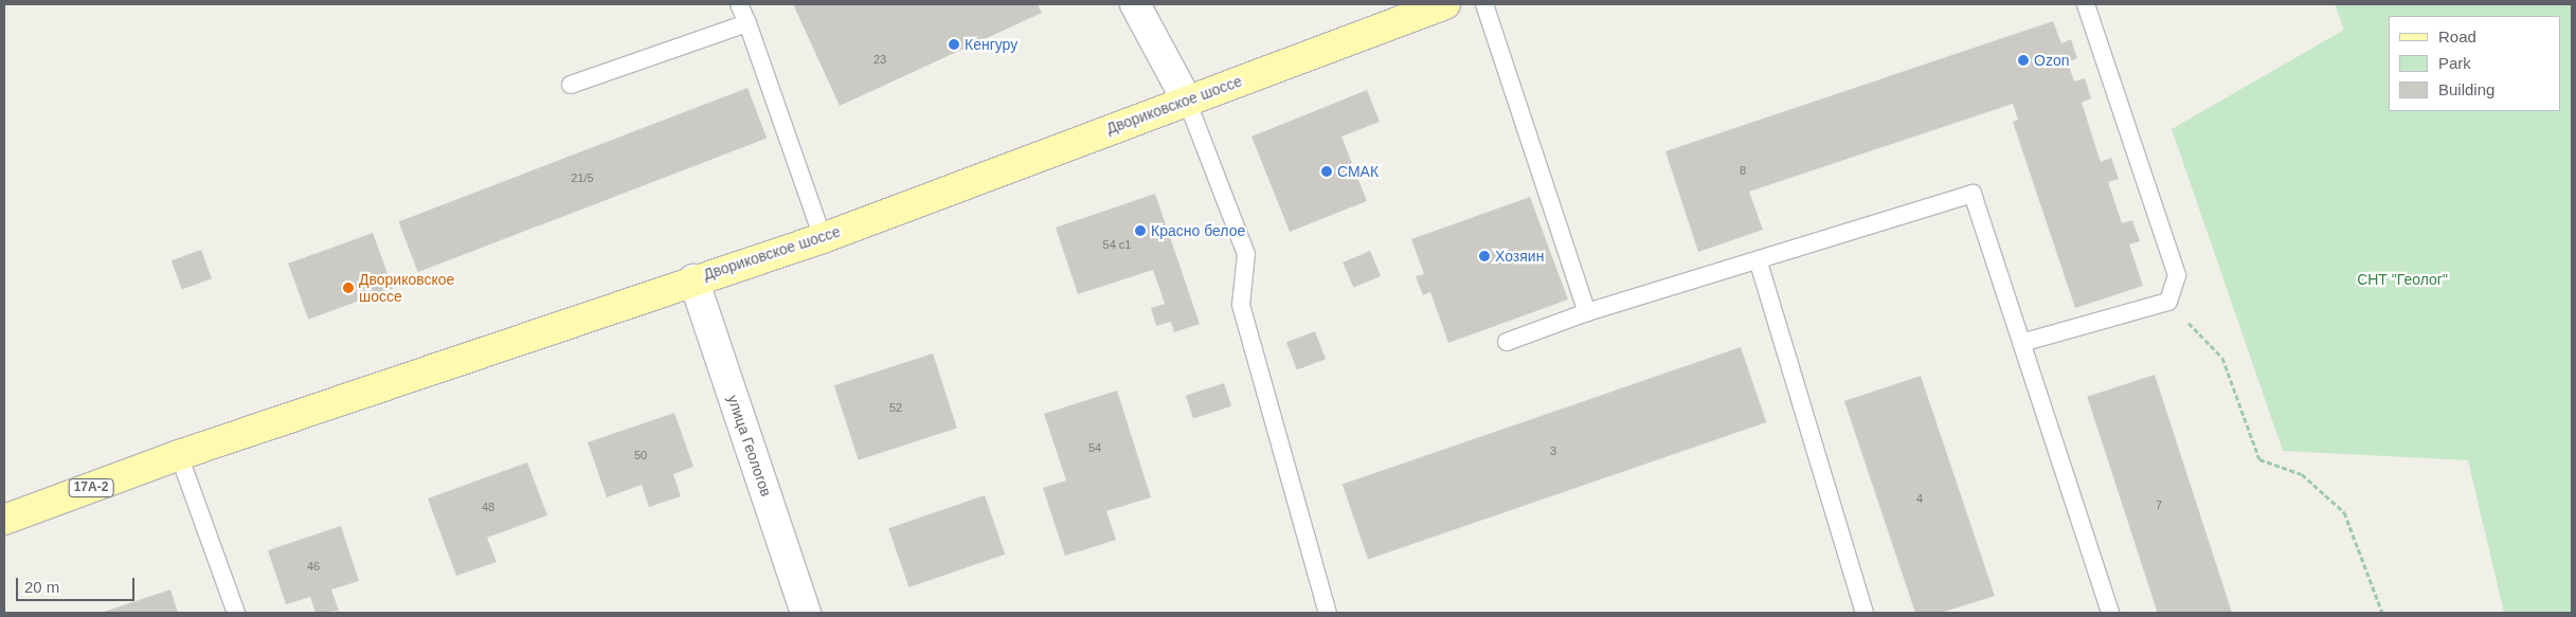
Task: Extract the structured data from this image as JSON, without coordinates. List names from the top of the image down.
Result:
{
  "streets": {
    "main road": ["Двориковское шоссе", "17А-2"],
    "street": ["улица Геологов"]
  },
  "crossings": [
    ["Двориковское шоссе", "улица Геологов"]
  ],
  "parks": ["СНТ \"Геолог\""],
  "places": [
    "Кенгуру",
    "Ozon",
    "СМАК",
    "Красно белое",
    "Хозяин",
    "Двориковское шоссе"
  ],
  "house_numbers": [
    "23",
    "8",
    "21/5",
    "54 с1",
    "52",
    "54",
    "3",
    "50",
    "4",
    "7",
    "48",
    "46"
  ],
  "legend": ["Road", "Park", "Building"],
  "scale_bar": "20 m"
}
